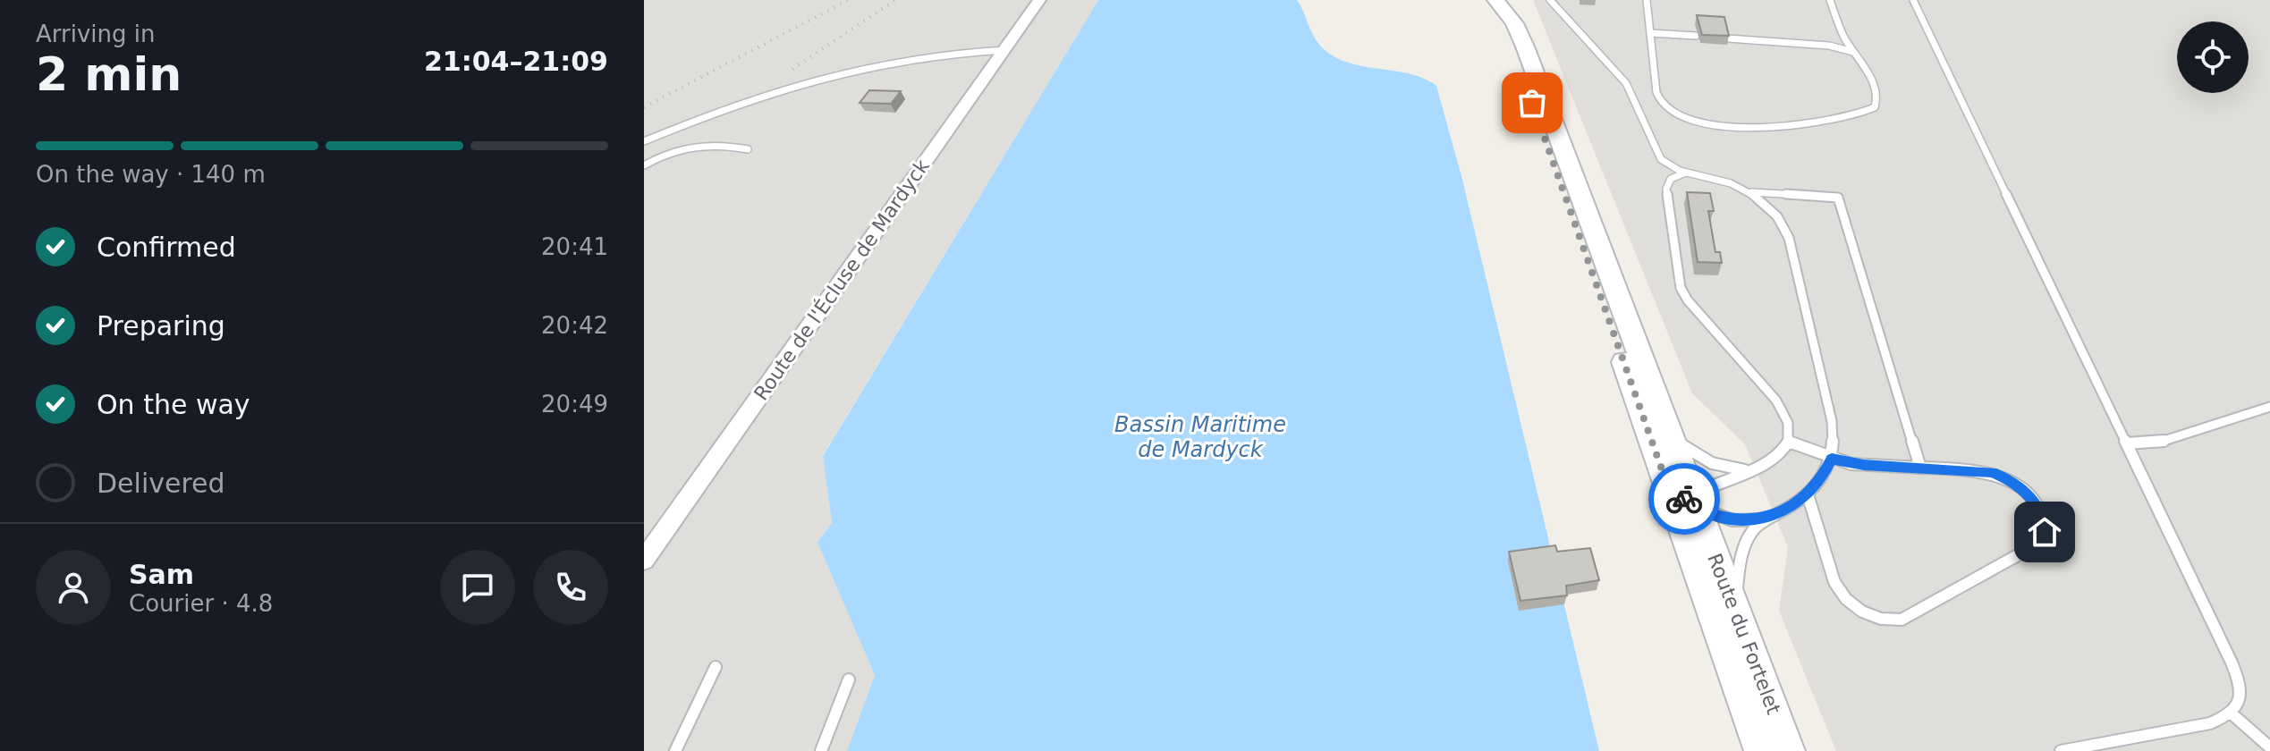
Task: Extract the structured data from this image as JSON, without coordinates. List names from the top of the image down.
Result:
{
  "streets": {
    "main road": ["Route du Fortelet"],
    "street": ["Route de l'Écluse de Mardyck"]
  },
  "water": ["Bassin Maritime de Mardyck"],
  "page": {
    "heading": ["2 min", "Arriving in", "21:04–21:09"],
    "panel": ["Sam", "Courier · 4.8"],
    "bar": "On the way · 140 m",
    "list": [
      ["Confirmed", "20:41"],
      ["Preparing", "20:42"],
      ["On the way", "20:49"],
      "Delivered"
    ]
  }
}
